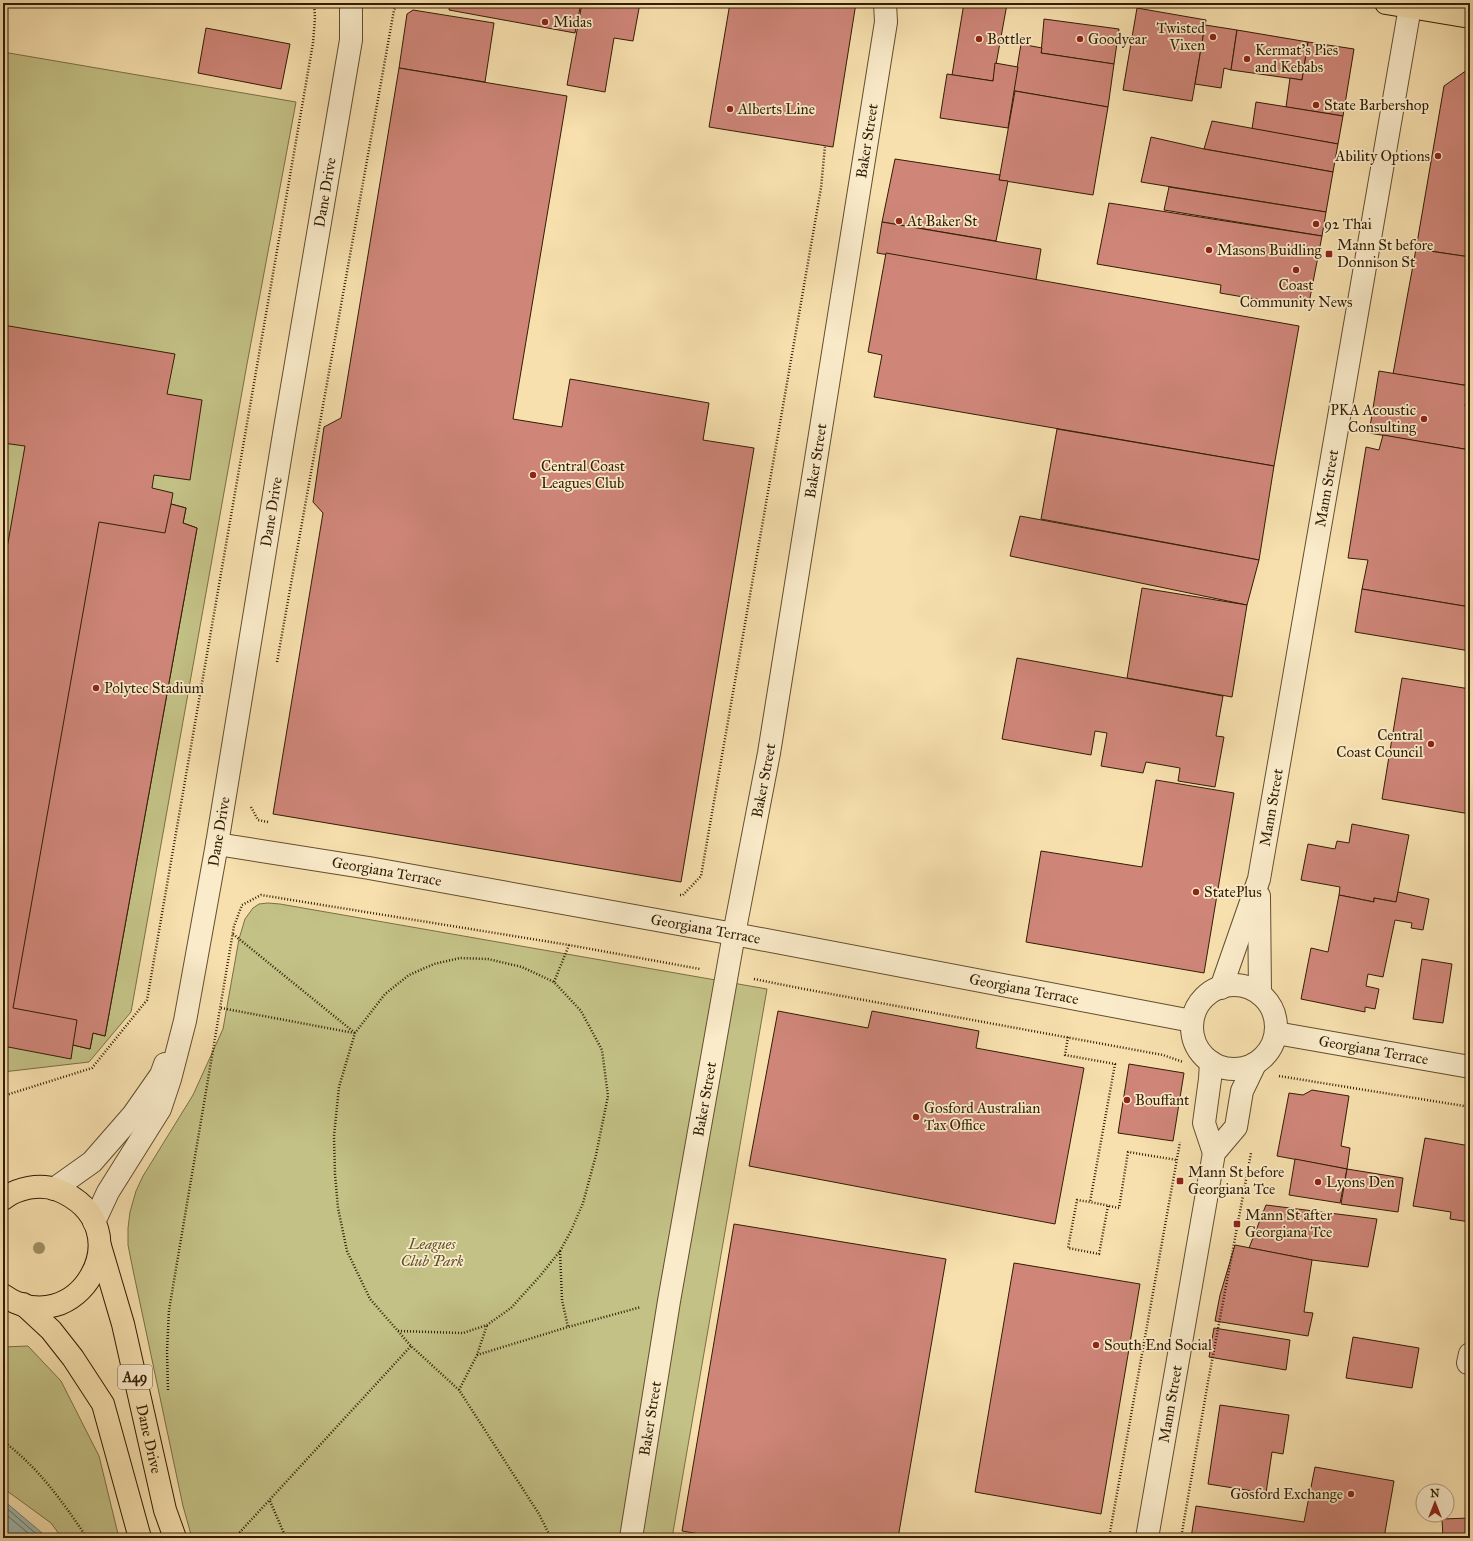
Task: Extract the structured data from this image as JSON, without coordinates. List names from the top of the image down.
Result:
{
  "streets": {
    "main road": ["Dane Drive", "A49"],
    "street": ["Baker Street", "Mann Street", "Georgiana Terrace"]
  },
  "crossings": [
    ["Baker Street", "Georgiana Terrace"],
    ["Dane Drive", "Georgiana Terrace"],
    ["Dane Drive", "A49"],
    ["Mann Street", "Georgiana Terrace"]
  ],
  "parks": ["Leagues Club Park"],
  "places": {
    "other": [
      "Midas",
      "Twisted Vixen",
      "Bottler",
      "Goodyear",
      "Kermat's Pies and Kebabs",
      "State Barbershop",
      "Alberts Line",
      "Ability Options",
      "At Baker St",
      "92 Thai",
      "Masons Buidling",
      "Coast Community News",
      "PKA Acoustic Consulting",
      "Central Coast Leagues Club",
      "Polytec Stadium",
      "Central Coast Council",
      "StatePlus",
      "Bouffant",
      "Gosford Australian Tax Office",
      "Lyons Den",
      "South End Social",
      "Gosford Exchange"
    ],
    "transit": ["Mann St before Donnison St", "Mann St before Georgiana Tce", "Mann St after Georgiana Tce"]
  },
  "north": "top"
}
